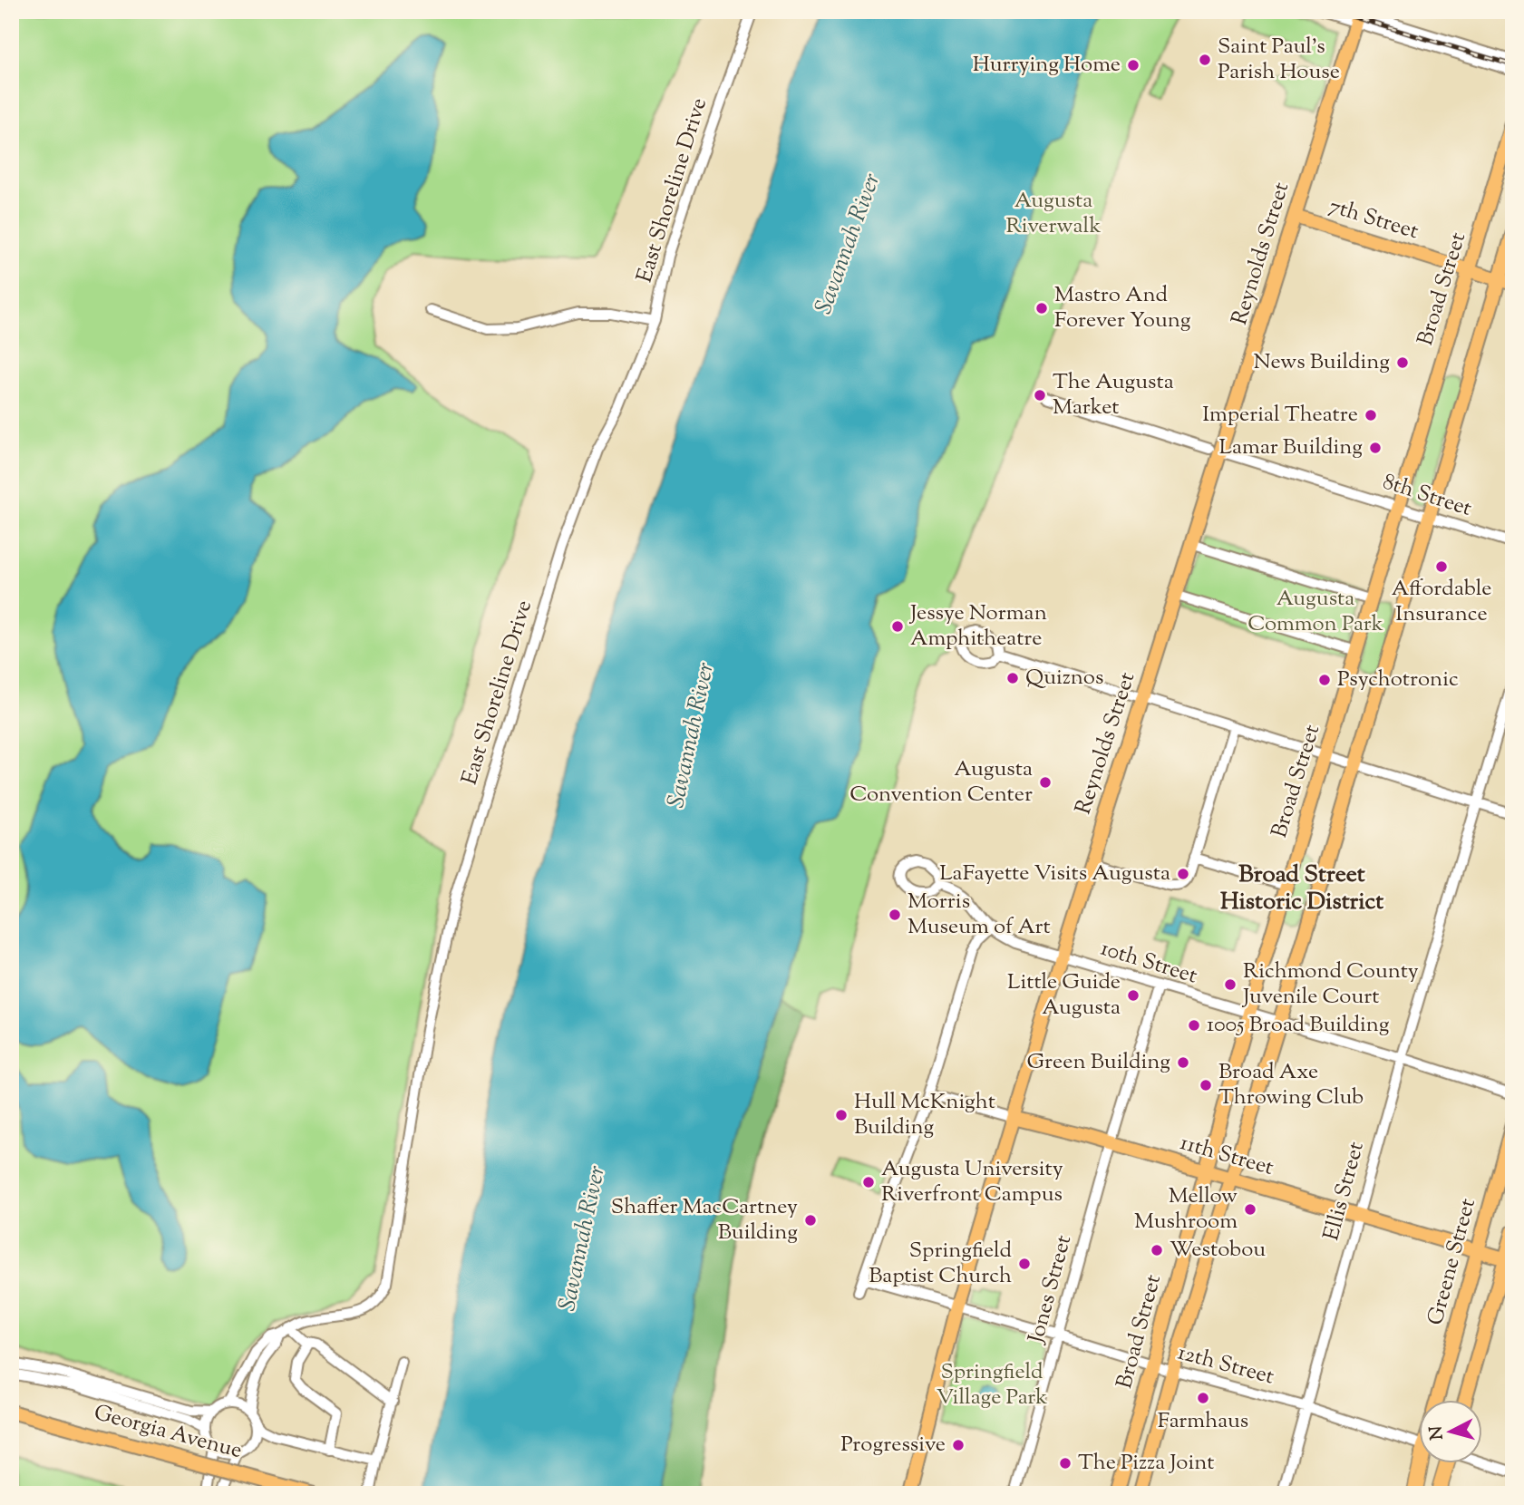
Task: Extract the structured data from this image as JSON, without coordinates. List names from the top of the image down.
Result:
{
  "streets": {
    "main road": [
      "7th Street",
      "Reynolds Street",
      "Broad Street",
      "11th Street",
      "Greene Street",
      "Georgia Avenue"
    ],
    "street": [
      "East Shoreline Drive",
      "8th Street",
      "10th Street",
      "Ellis Street",
      "Jones Street",
      "12th Street"
    ]
  },
  "crossings": [
    ["7th Street", "Reynolds Street"],
    ["7th Street", "Broad Street"],
    ["Reynolds Street", "8th Street"],
    ["Reynolds Street", "10th Street"],
    ["Reynolds Street", "11th Street"],
    ["Reynolds Street", "12th Street"],
    ["Broad Street", "8th Street"],
    ["Broad Street", "10th Street"],
    ["Broad Street", "11th Street"],
    ["Broad Street", "12th Street"],
    ["10th Street", "Ellis Street"],
    ["10th Street", "Jones Street"],
    ["11th Street", "Ellis Street"],
    ["11th Street", "Greene Street"],
    ["11th Street", "Jones Street"],
    ["Ellis Street", "12th Street"],
    ["Jones Street", "12th Street"]
  ],
  "districts": ["Broad Street Historic District"],
  "water": ["Savannah River"],
  "parks": ["Augusta Riverwalk", "Augusta Common Park", "Springfield Village Park"],
  "places": [
    "Saint Paul’s Parish House",
    "Hurrying Home",
    "Mastro And Forever Young",
    "News Building",
    "The Augusta Market",
    "Imperial Theatre",
    "Lamar Building",
    "Affordable Insurance",
    "Jessye Norman Amphitheatre",
    "Quiznos",
    "Psychotronic",
    "Augusta Convention Center",
    "LaFayette Visits Augusta",
    "Morris Museum of Art",
    "Richmond County Juvenile Court",
    "Little Guide Augusta",
    "1005 Broad Building",
    "Green Building",
    "Broad Axe Throwing Club",
    "Hull McKnight Building",
    "Augusta University Riverfront Campus",
    "Mellow Mushroom",
    "Shaffer MacCartney Building",
    "Westobou",
    "Springfield Baptist Church",
    "Farmhaus",
    "Progressive",
    "The Pizza Joint"
  ],
  "north": "left"
}
